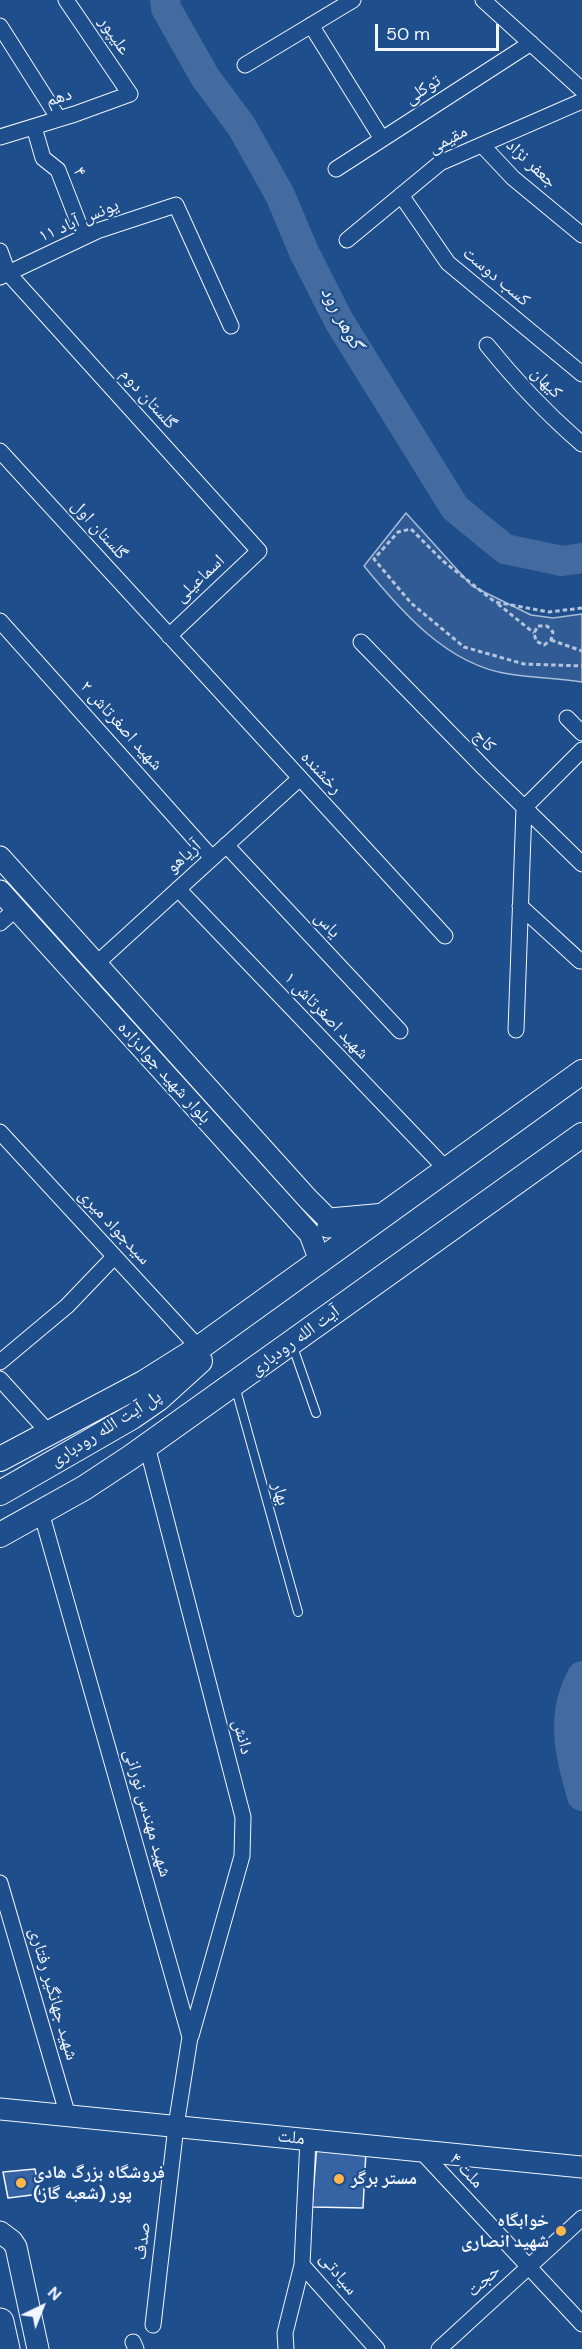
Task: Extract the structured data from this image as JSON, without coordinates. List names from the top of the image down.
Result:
{
  "streets": {
    "main road": ["آیت الله رودباری", "پل آیت الله رودباری"],
    "street": [
      "علیپور",
      "توکلی",
      "دهم",
      "مقیمی",
      "جعفر نژاد",
      "۴",
      "یونس آباد ۱۱",
      "کسب دوست",
      "کیهان",
      "گلستان دوم",
      "گلستان اول",
      "اسماعیلی",
      "شهید اصغرتاش ۲",
      "کاج",
      "رخشنده",
      "آریاهو",
      "یاس",
      "شهید اصغرتاش ۱",
      "بلوار شهید جوادزاده",
      "سیدجواد میری",
      "دانش",
      "شهید مهندس نورانی",
      "شهید جهانگیر رفتاری",
      "ملت",
      "ملت ۴",
      "صدف",
      "سیادتی",
      "حجت"
    ],
    "lane": ["بهار"]
  },
  "crossings": [
    ["علیپور", "دهم"],
    ["دهم", "۴"],
    ["مقیمی", "جعفر نژاد"],
    ["مقیمی", "کسب دوست"],
    ["۴", "یونس آباد ۱۱"],
    ["یونس آباد ۱۱", "گلستان دوم"],
    ["گلستان دوم", "اسماعیلی"],
    ["گلستان اول", "اسماعیلی"],
    ["گلستان اول", "رخشنده"],
    ["اسماعیلی", "رخشنده"],
    ["شهید اصغرتاش ۲", "آریاهو"],
    ["رخشنده", "آریاهو"],
    ["آریاهو", "یاس"],
    ["آریاهو", "شهید اصغرتاش ۱"],
    ["آریاهو", "بلوار شهید جوادزاده"],
    ["آیت الله رودباری", "بهار"],
    ["آیت الله رودباری", "دانش"],
    ["آیت الله رودباری", "شهید مهندس نورانی"],
    ["دانش", "شهید مهندس نورانی"],
    ["شهید مهندس نورانی", "ملت"],
    ["شهید مهندس نورانی", "صدف"],
    ["شهید جهانگیر رفتاری", "ملت"],
    ["ملت", "ملت ۴"],
    ["ملت", "صدف"],
    ["ملت", "سیادتی"],
    ["ملت ۴", "حجت"]
  ],
  "water": ["گوهر رود"],
  "places": ["مستر برگر", "فروشگاه بزرگ هادی پور (شعبه گاز)", "خوابگاه شهید انصاری"],
  "scale_bar": "50 m",
  "north": "top right"
}
